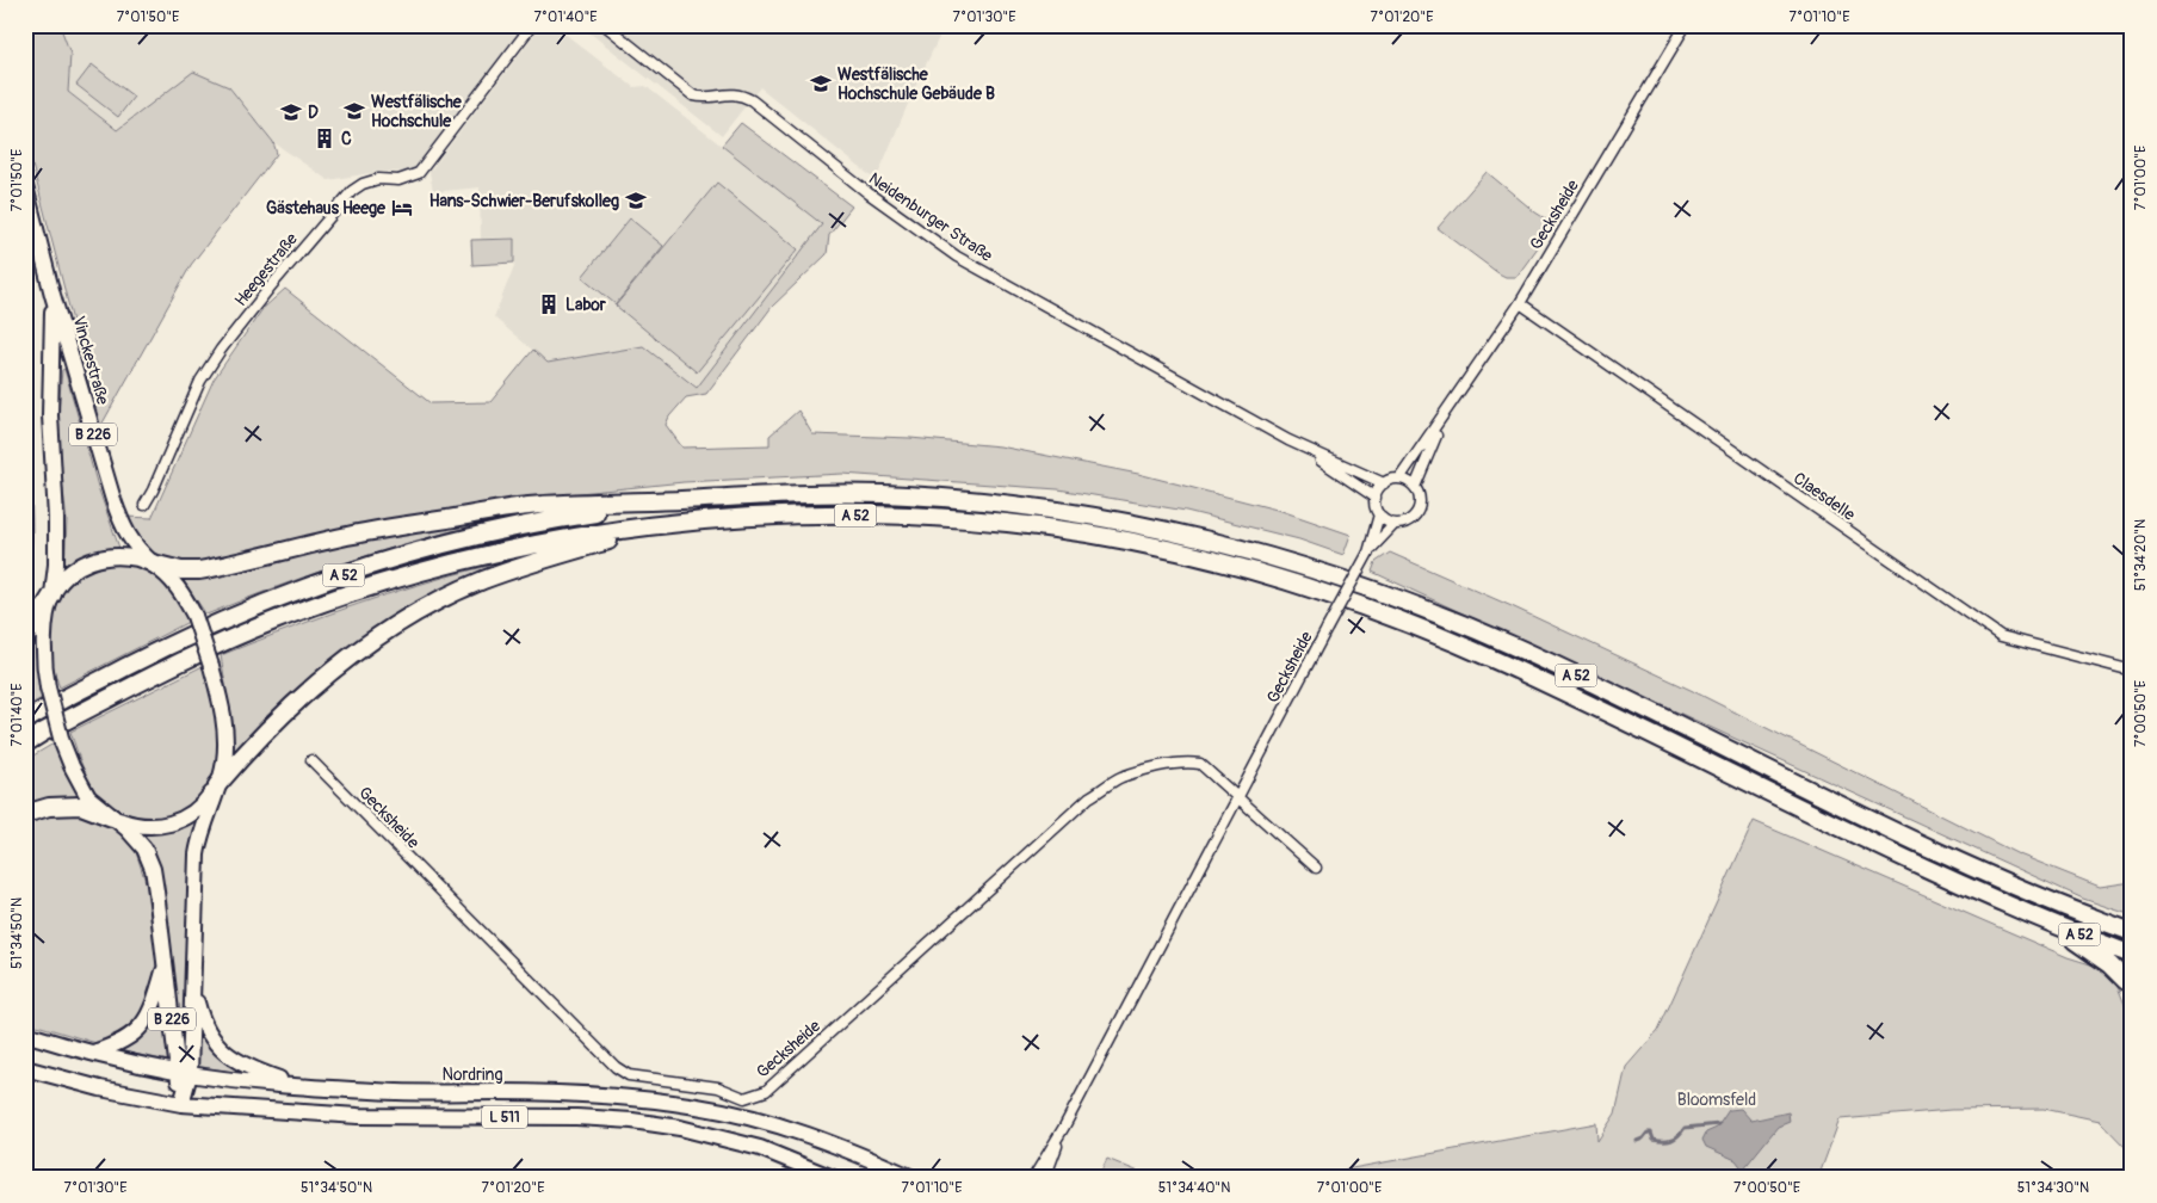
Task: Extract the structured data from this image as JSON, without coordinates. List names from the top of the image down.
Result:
{
  "streets": {
    "highway": ["A 52"],
    "main road": [
      "Vinckestraße",
      "B 226",
      "Nordring",
      "L 511"
    ],
    "street": [
      "Gecksheide",
      "Neidenburger Straße",
      "Heegestraße",
      "Claesdelle"
    ]
  },
  "crossings": [
    ["Gecksheide", "Neidenburger Straße"],
    ["Gecksheide", "Claesdelle"],
    ["Vinckestraße", "B 226"],
    ["B 226", "Nordring"],
    ["B 226", "L 511"]
  ],
  "parks": ["Bloomsfeld"],
  "places": {
    "school or university": [
      "Westfälische Hochschule Gebäude B",
      "Westfälische Hochschule",
      "D",
      "Hans-Schwier-Berufskolleg"
    ],
    "building": ["C", "Labor"],
    "hotel": ["Gästehaus Heege"]
  },
  "coordinates": [
    "7°01'50\"E",
    "7°01'40\"E",
    "7°01'30\"E",
    "7°01'20\"E",
    "7°01'10\"E",
    "7°01'00\"E",
    "51°34'20\"N",
    "7°00'50\"E",
    "51°34'50\"N",
    "51°34'40\"N",
    "51°34'30\"N"
  ]
}
